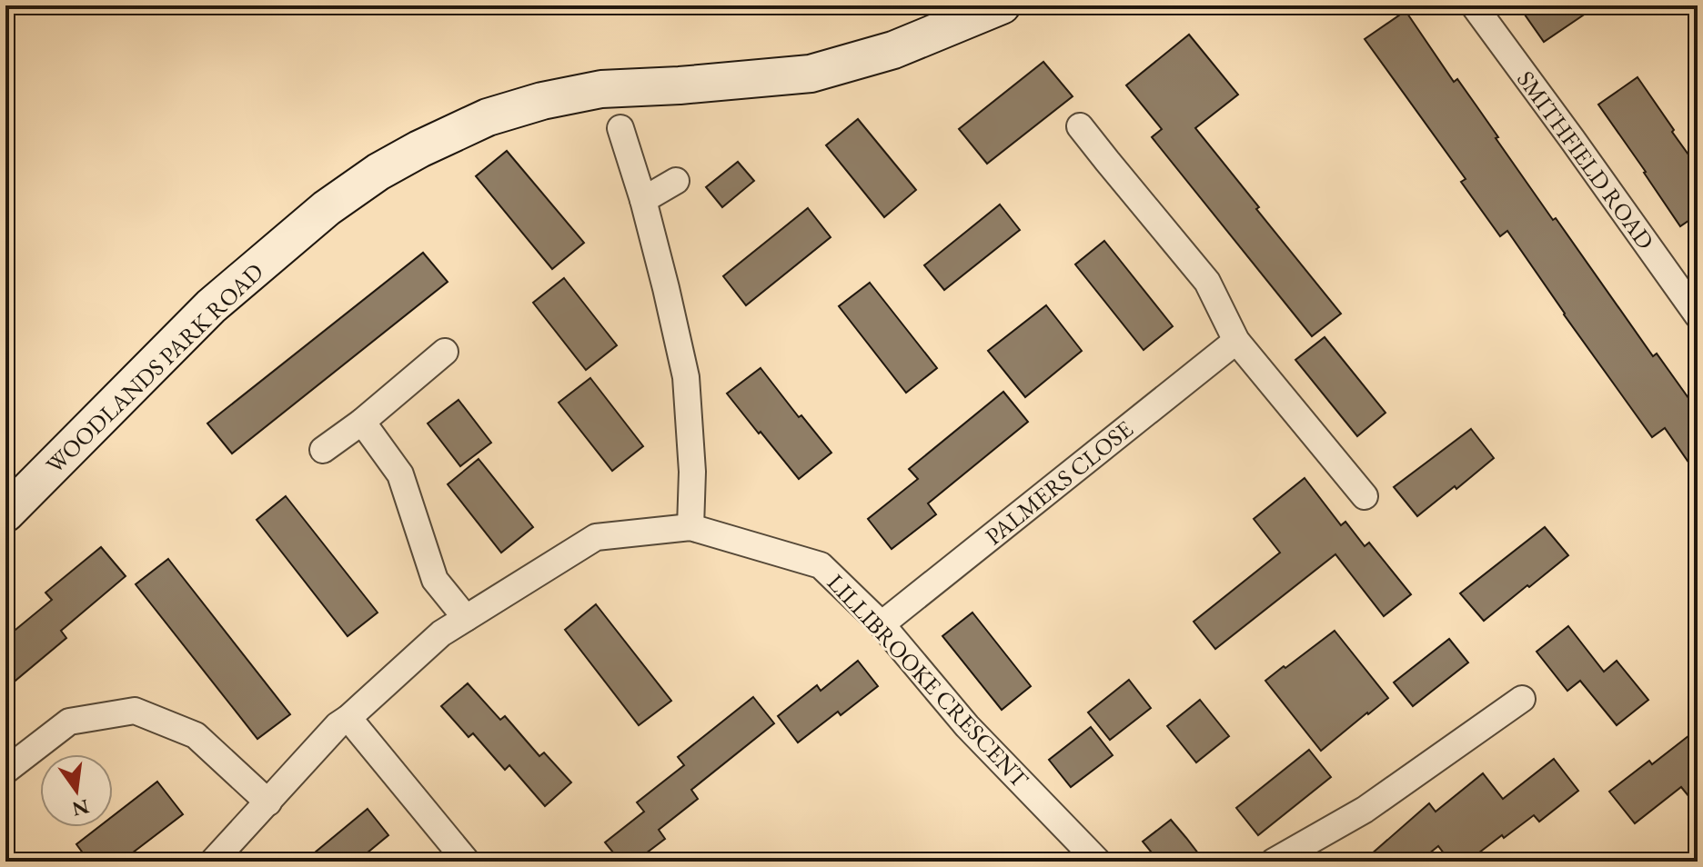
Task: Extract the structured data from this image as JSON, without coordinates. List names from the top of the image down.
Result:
{
  "streets": {
    "street": [
      "SMITHFIELD ROAD",
      "WOODLANDS PARK ROAD",
      "PALMERS CLOSE",
      "LILLIBROOKE CRESCENT"
    ]
  },
  "crossings": [
    ["PALMERS CLOSE", "LILLIBROOKE CRESCENT"]
  ],
  "north": "bottom"
}
